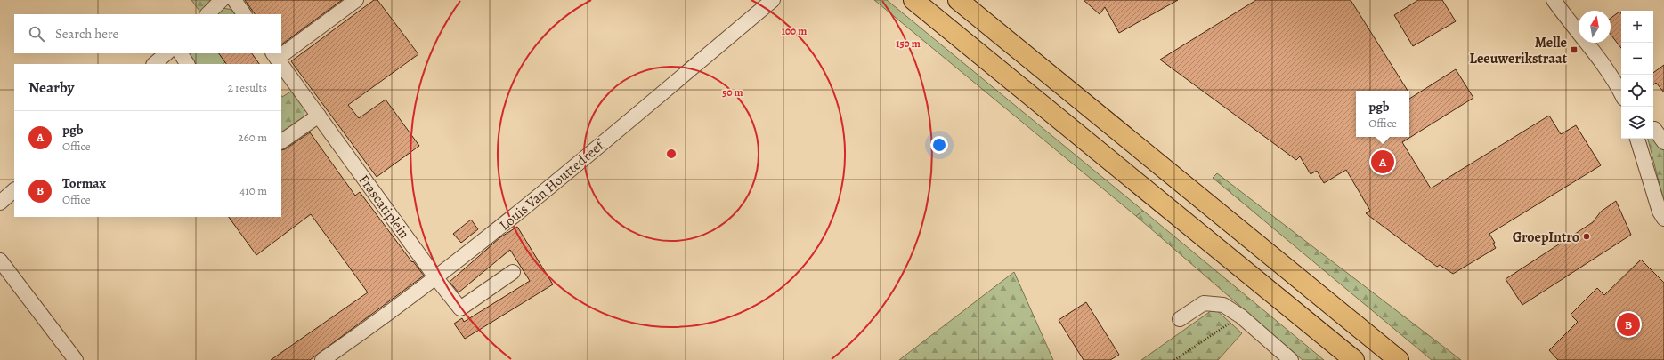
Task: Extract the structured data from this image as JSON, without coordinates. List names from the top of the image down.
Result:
{
  "streets": {
    "street": ["Louis Van Houttedreef", "Frascatiplein"]
  },
  "crossings": [
    ["Louis Van Houttedreef", "Frascatiplein"]
  ],
  "places": {
    "transit": ["Melle Leeuwerikstraat"],
    "other": ["GroepIntro"]
  },
  "north": "top",
  "page": {
    "map_buttons": ["+", "−"],
    "search": "Search here",
    "heading": ["Nearby", "2 results"],
    "popup": ["pgb", "Office"],
    "list": [
      {
        "mark": "A",
        "name": "pgb",
        "note": "Office",
        "value": "260 m"
      },
      {
        "mark": "B",
        "name": "Tormax",
        "note": "Office",
        "value": "410 m"
      }
    ],
    "pins": ["A", "B"]
  },
  "rings": ["100 m", "150 m", "50 m"]
}
